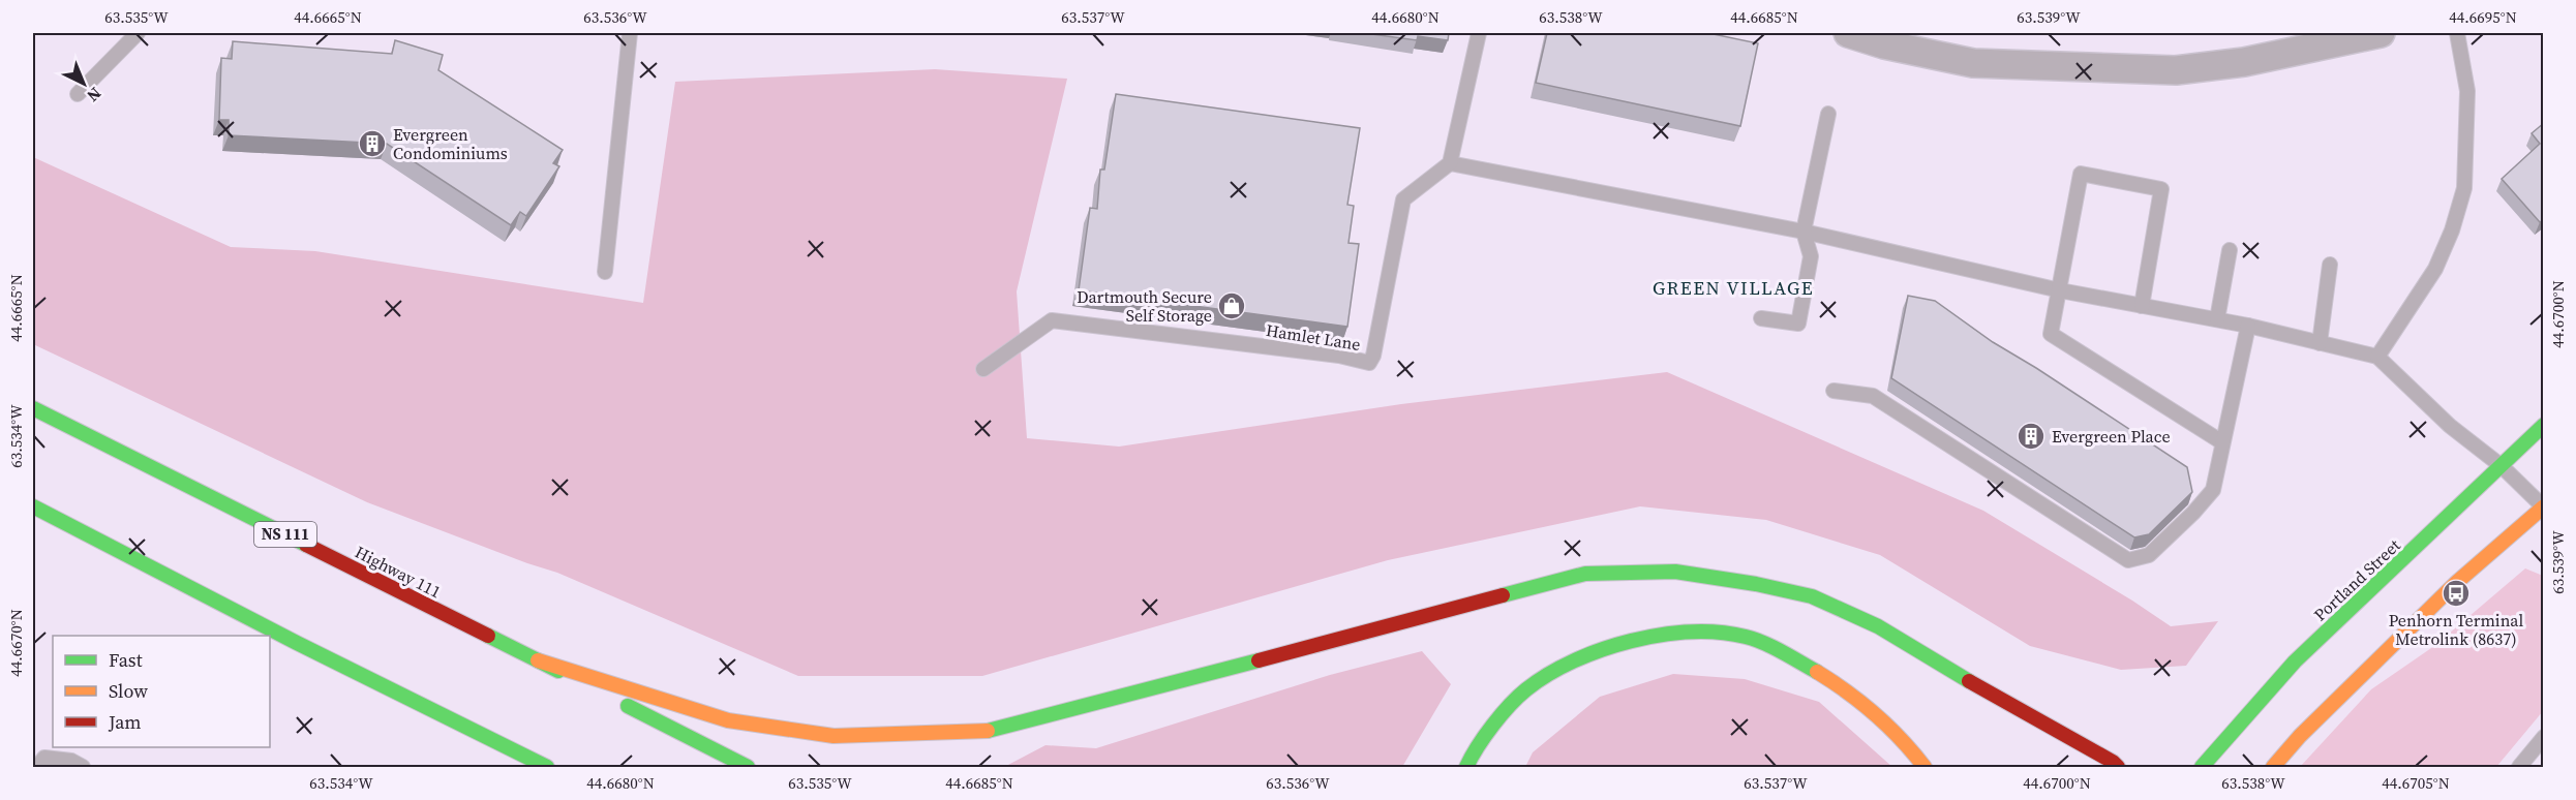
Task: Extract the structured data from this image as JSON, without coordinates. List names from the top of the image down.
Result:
{
  "streets": {
    "main road": ["NS 111", "Highway 111", "Portland Street"],
    "lane": ["Hamlet Lane"]
  },
  "districts": ["GREEN VILLAGE"],
  "places": {
    "building": ["Evergreen Condominiums", "Evergreen Place"],
    "shop": ["Dartmouth Secure Self Storage"],
    "bus stop": ["Penhorn Terminal Metrolink (8637)"]
  },
  "legend": ["Fast", "Slow", "Jam"],
  "north": "bottom right",
  "coordinates": [
    "63.535°W",
    "44.6665°N",
    "63.536°W",
    "63.537°W",
    "44.6680°N",
    "63.538°W",
    "44.6685°N",
    "63.539°W",
    "44.6695°N",
    "44.6700°N",
    "63.534°W",
    "44.6670°N",
    "44.6705°N"
  ]
}
